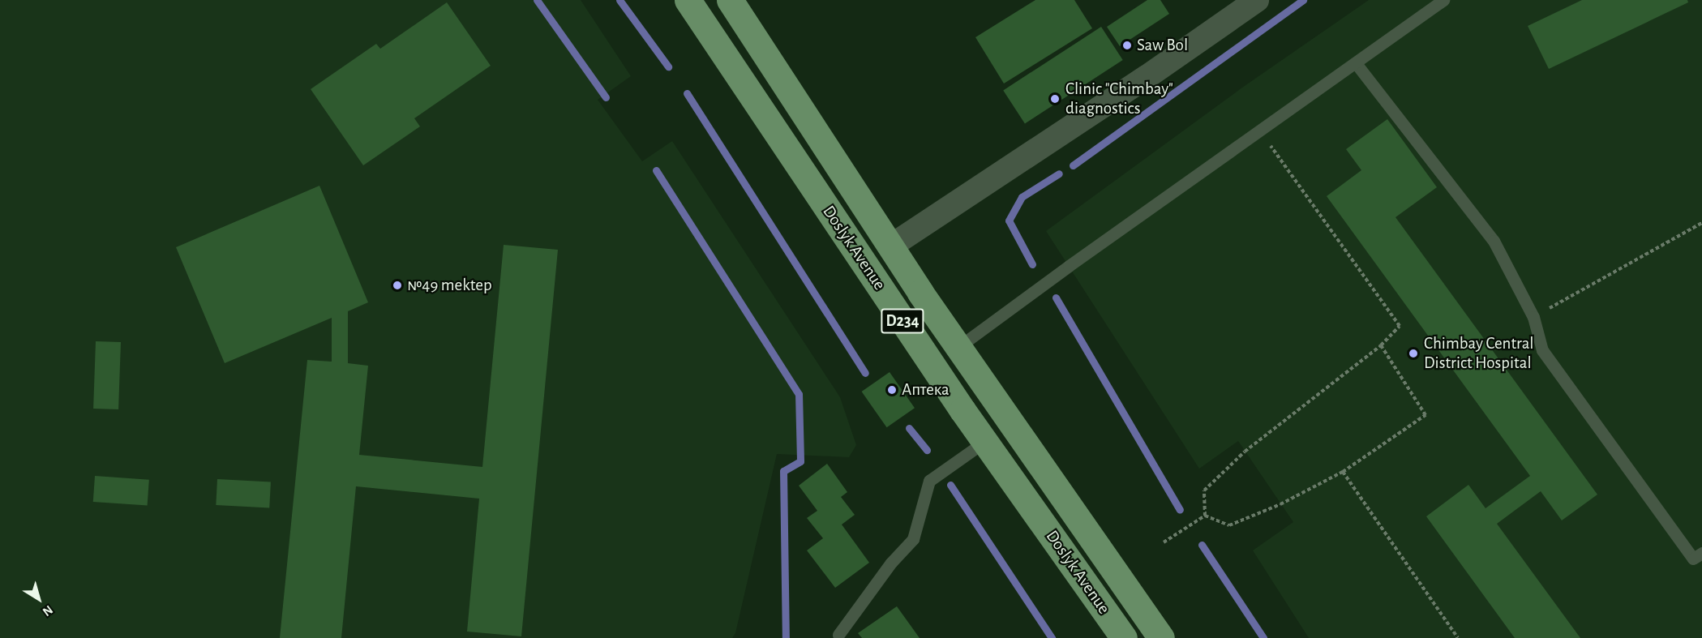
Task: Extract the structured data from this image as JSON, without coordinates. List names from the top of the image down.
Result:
{
  "streets": {
    "main road": ["Doslyk Avenue", "D234"]
  },
  "places": [
    "Saw Bol",
    "Clinic \"Chimbay\" diagnostics",
    "№49 mektep",
    "Chimbay Central District Hospital",
    "Аптека"
  ],
  "north": "bottom right"
}
